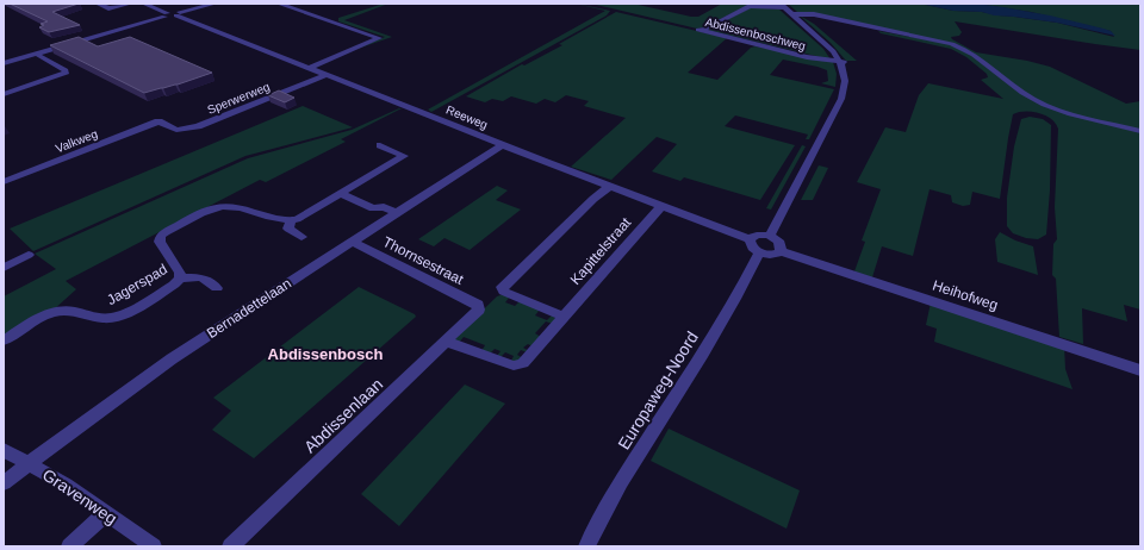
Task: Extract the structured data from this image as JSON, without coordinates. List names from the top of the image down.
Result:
{
  "streets": {
    "street": [
      "Abdissenboschweg",
      "Sperwerweg",
      "Reeweg",
      "Valkweg",
      "Kapittelstraat",
      "Thornsestraat",
      "Jagerspad",
      "Heihofweg",
      "Bernadettelaan",
      "Europaweg-Noord",
      "Abdissenlaan",
      "Gravenweg"
    ]
  },
  "crossings": [
    ["Sperwerweg", "Reeweg"],
    ["Sperwerweg", "Valkweg"],
    ["Reeweg", "Kapittelstraat"],
    ["Reeweg", "Bernadettelaan"],
    ["Kapittelstraat", "Abdissenlaan"],
    ["Thornsestraat", "Bernadettelaan"],
    ["Thornsestraat", "Abdissenlaan"],
    ["Bernadettelaan", "Gravenweg"]
  ],
  "districts": ["Abdissenbosch"]
}
